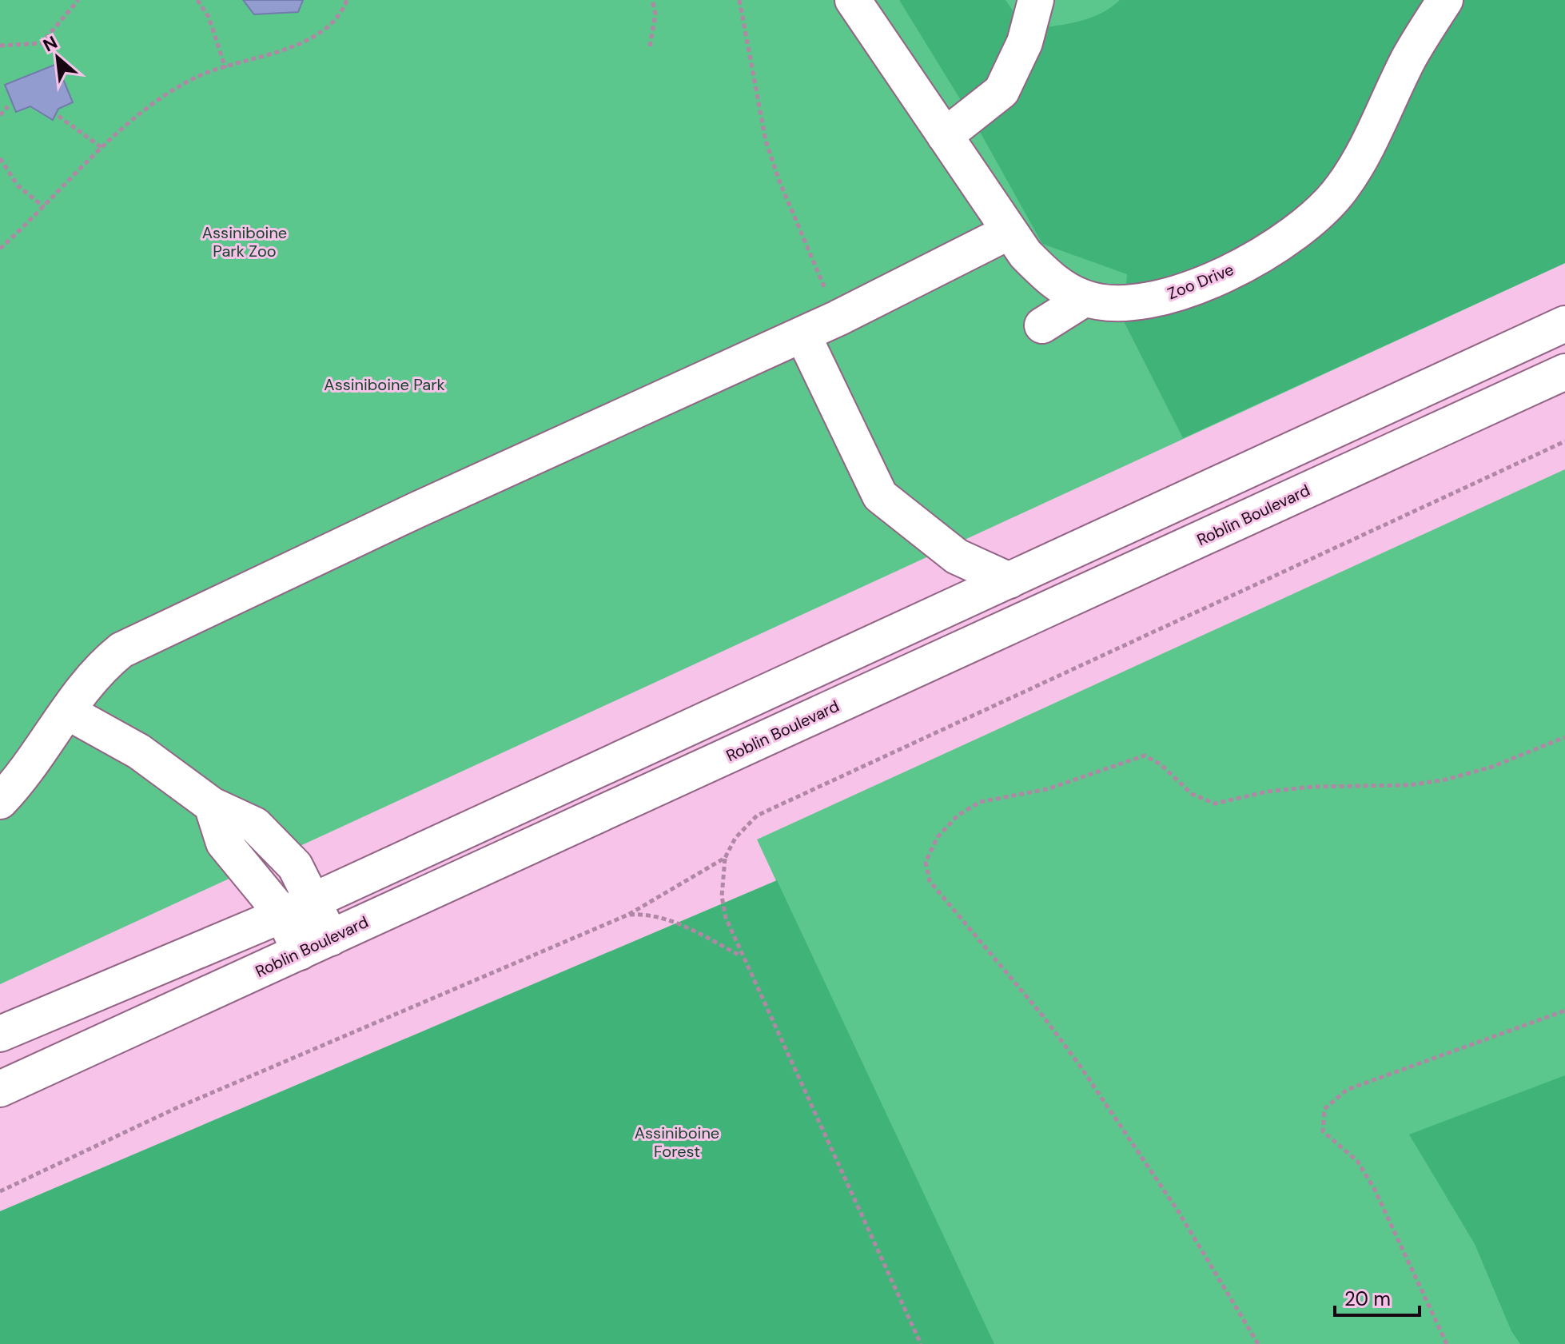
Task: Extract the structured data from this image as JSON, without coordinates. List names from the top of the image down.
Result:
{
  "streets": {
    "main road": ["Zoo Drive", "Roblin Boulevard"]
  },
  "parks": ["Assiniboine Park Zoo", "Assiniboine Park", "Assiniboine Forest"],
  "scale_bar": "20 m",
  "north": "top left"
}
